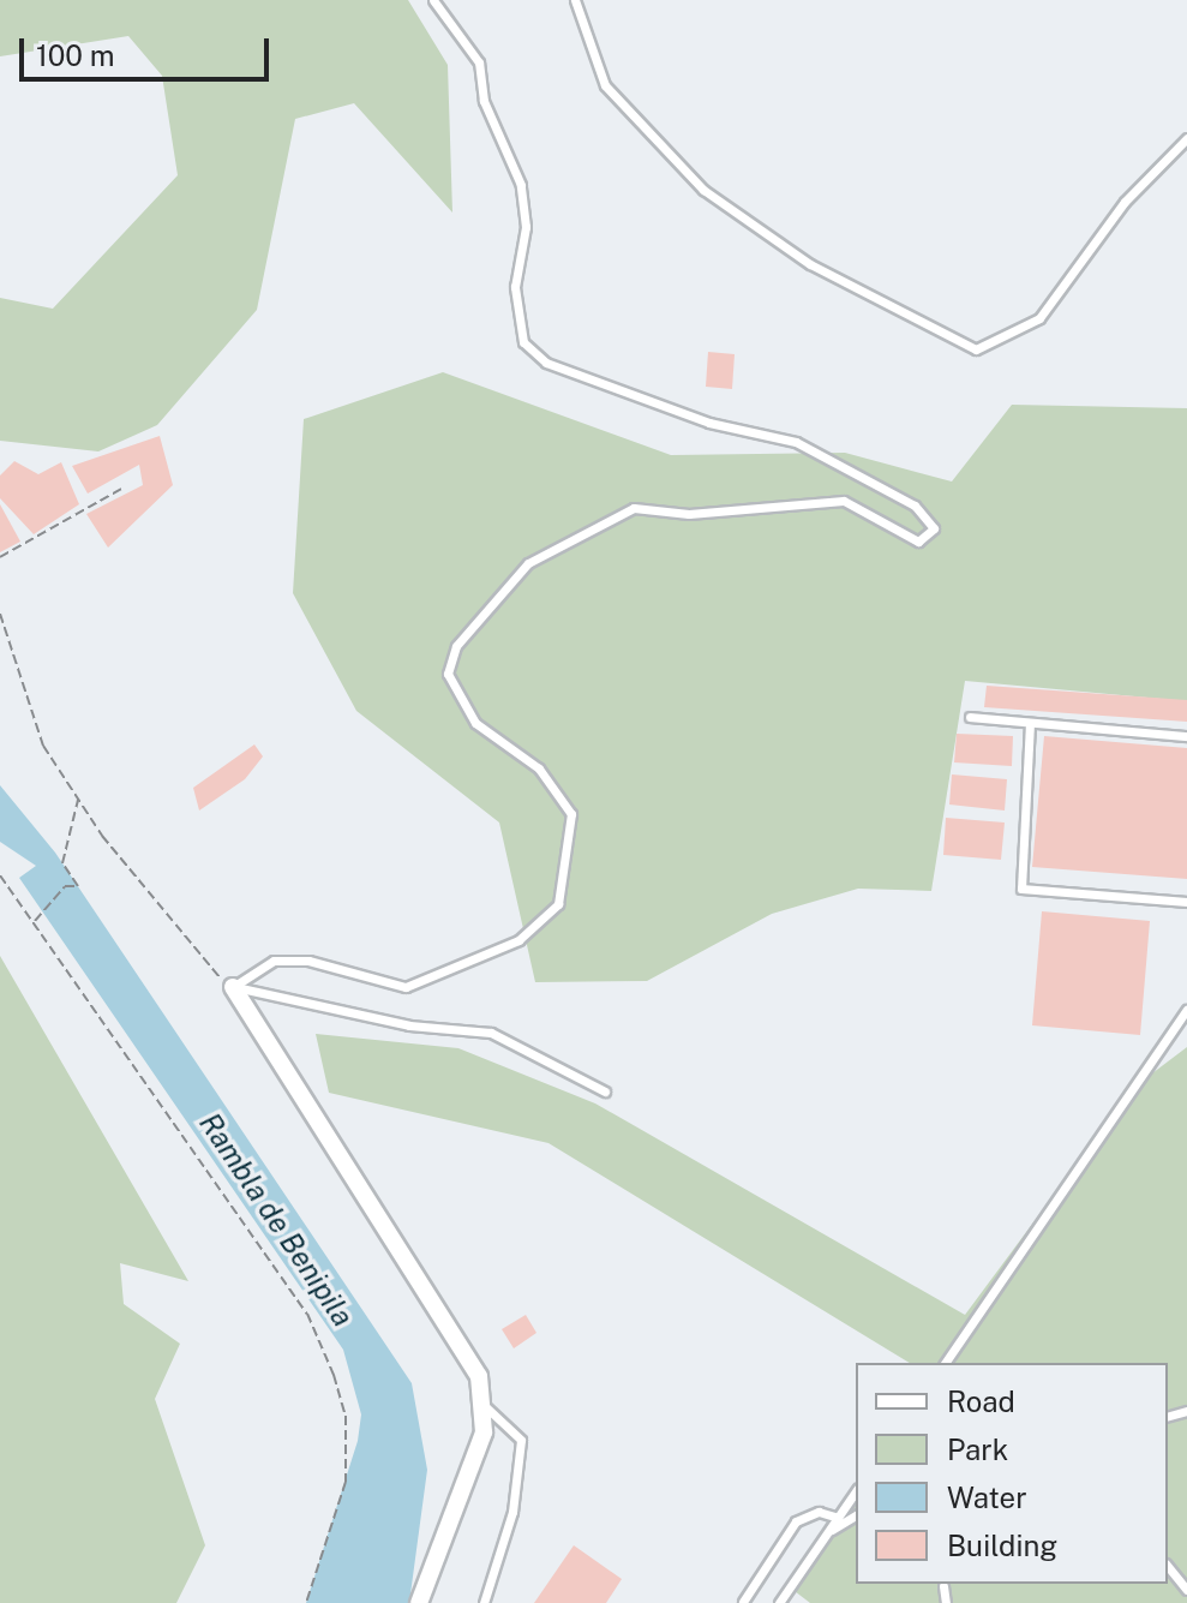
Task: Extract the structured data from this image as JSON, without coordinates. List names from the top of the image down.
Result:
{
  "water": ["Rambla de Benipila"],
  "legend": [
    "Road",
    "Park",
    "Water",
    "Building"
  ],
  "scale_bar": "100 m"
}
